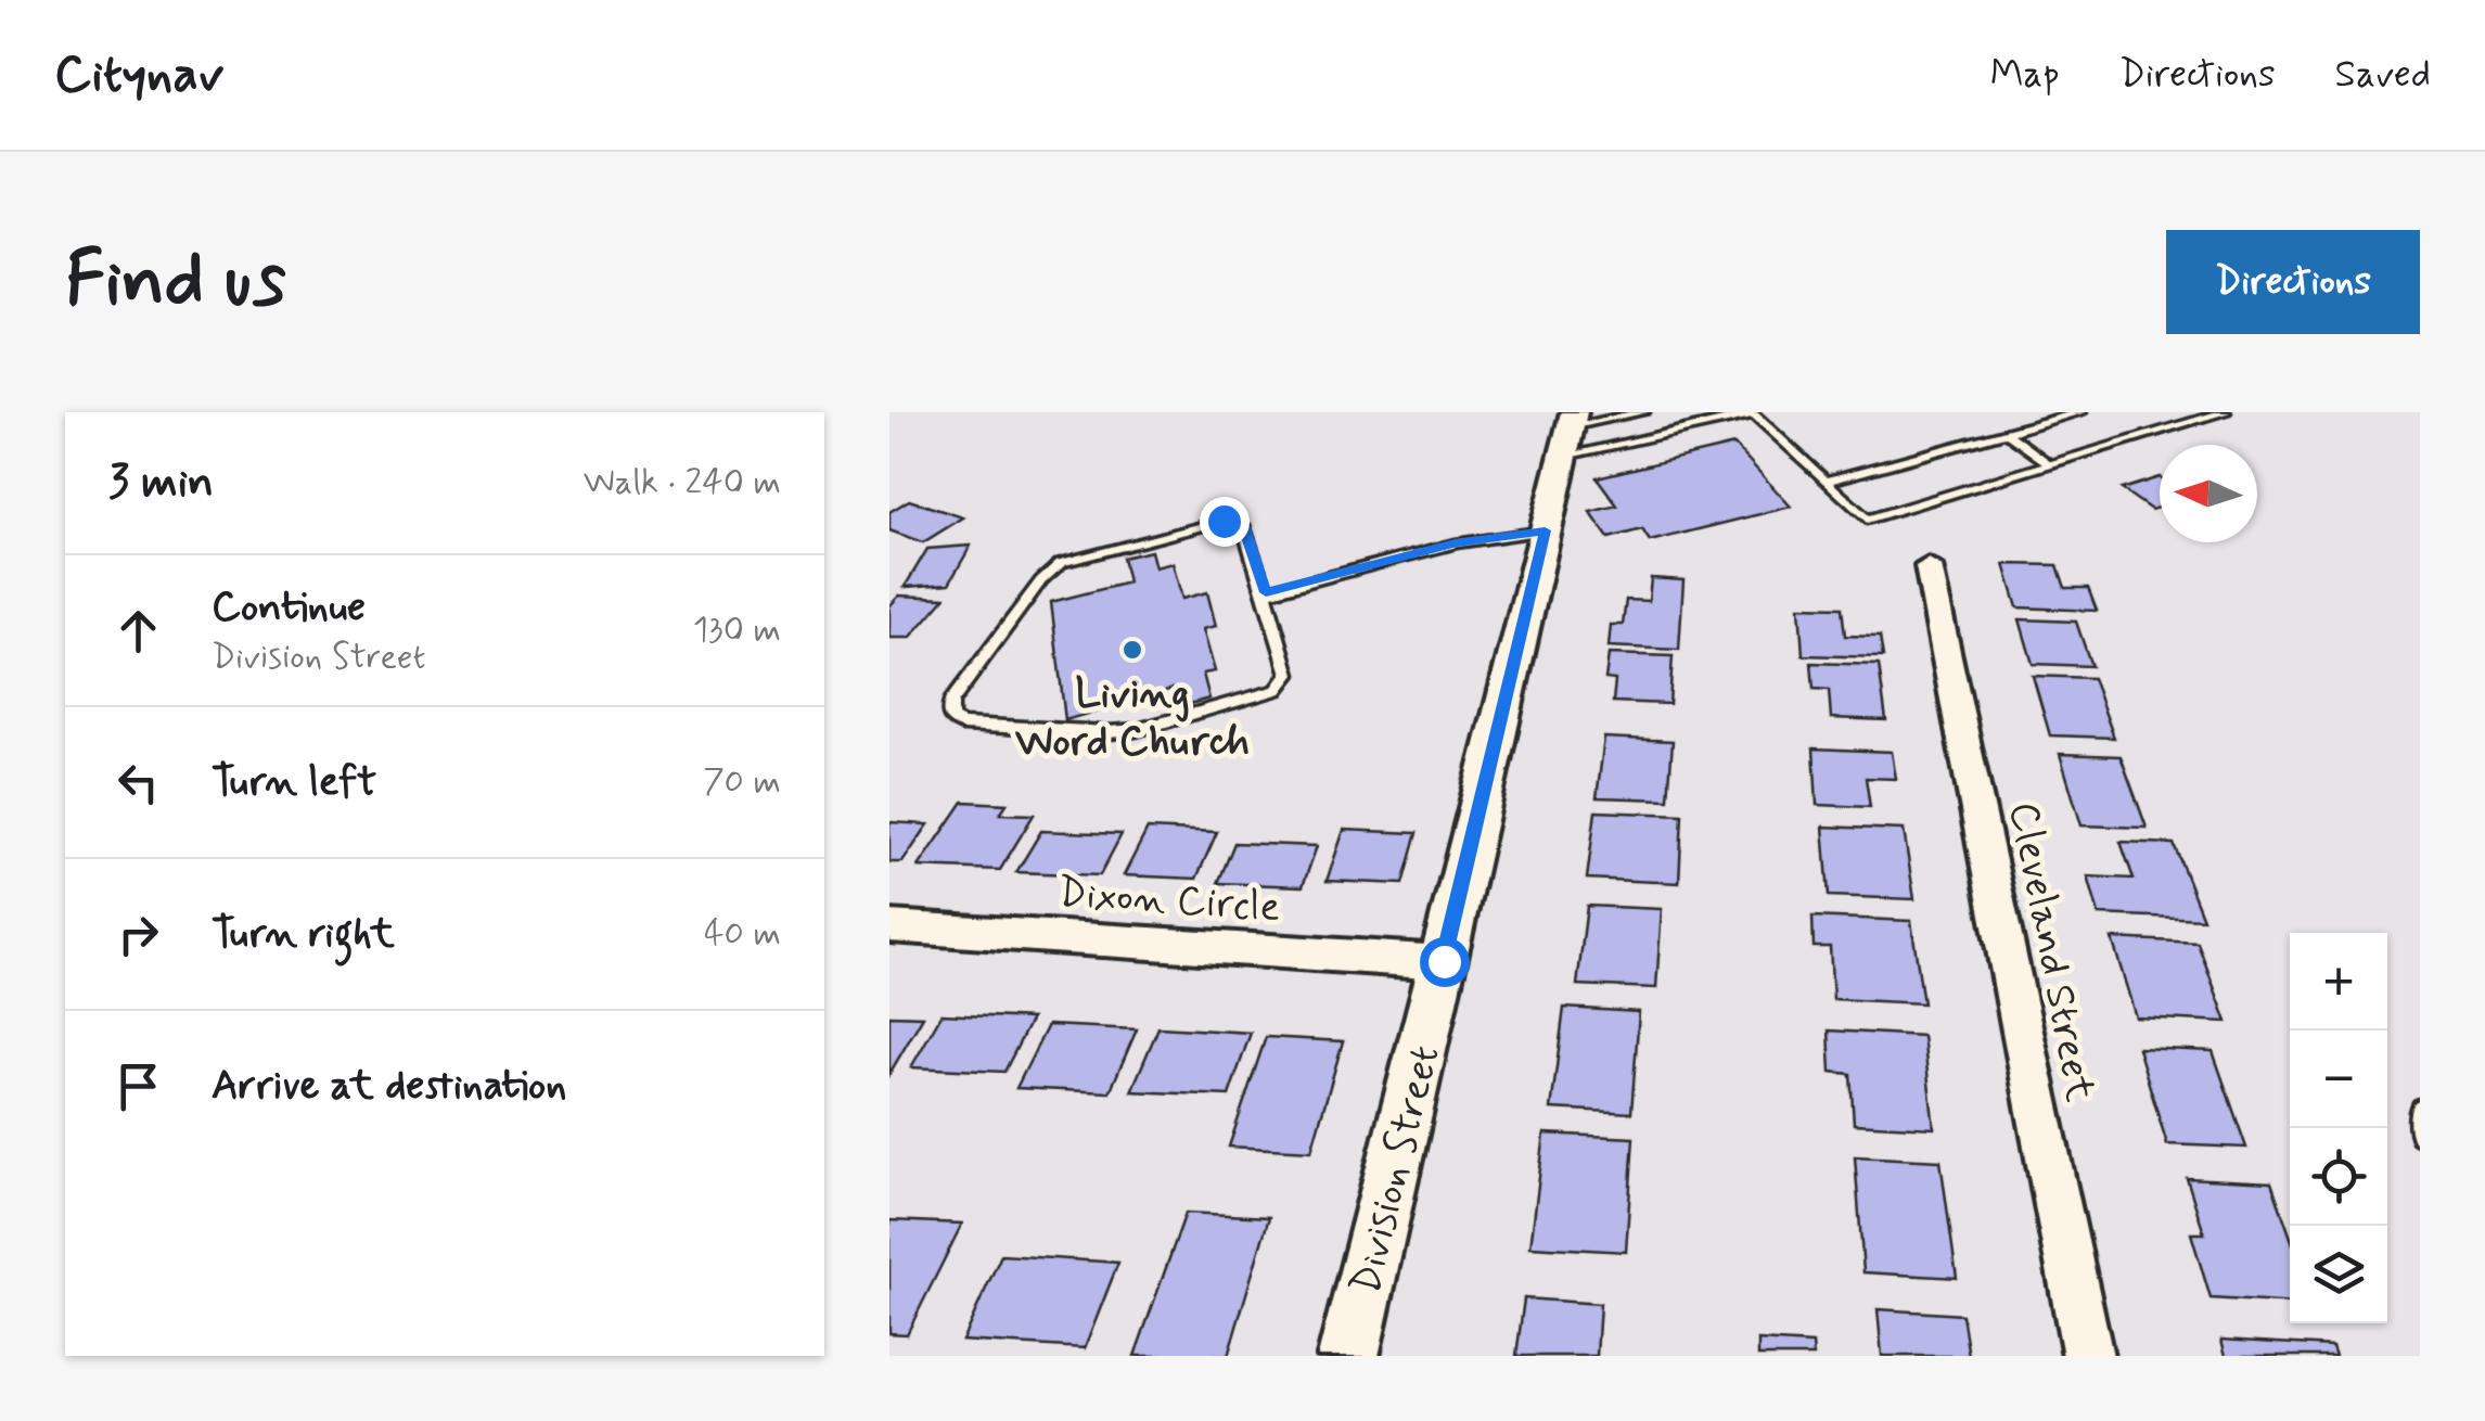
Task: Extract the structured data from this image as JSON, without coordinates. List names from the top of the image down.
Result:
{
  "streets": {
    "street": ["Dixon Circle", "Cleveland Street", "Division Street"]
  },
  "crossings": [
    ["Dixon Circle", "Division Street"]
  ],
  "places": ["Living Word Church"],
  "north": "left",
  "page": {
    "header": "Citynav",
    "nav": ["Map", "Directions", "Saved"],
    "buttons": "Directions",
    "title": "Find us",
    "heading": ["3 min", "Walk · 240 m"],
    "list": [
      ["Continue", "Division Street", "130 m"],
      ["Turn left", "70 m"],
      ["Turn right", "40 m"],
      "Arrive at destination"
    ],
    "map_buttons": ["+", "−"]
  }
}
